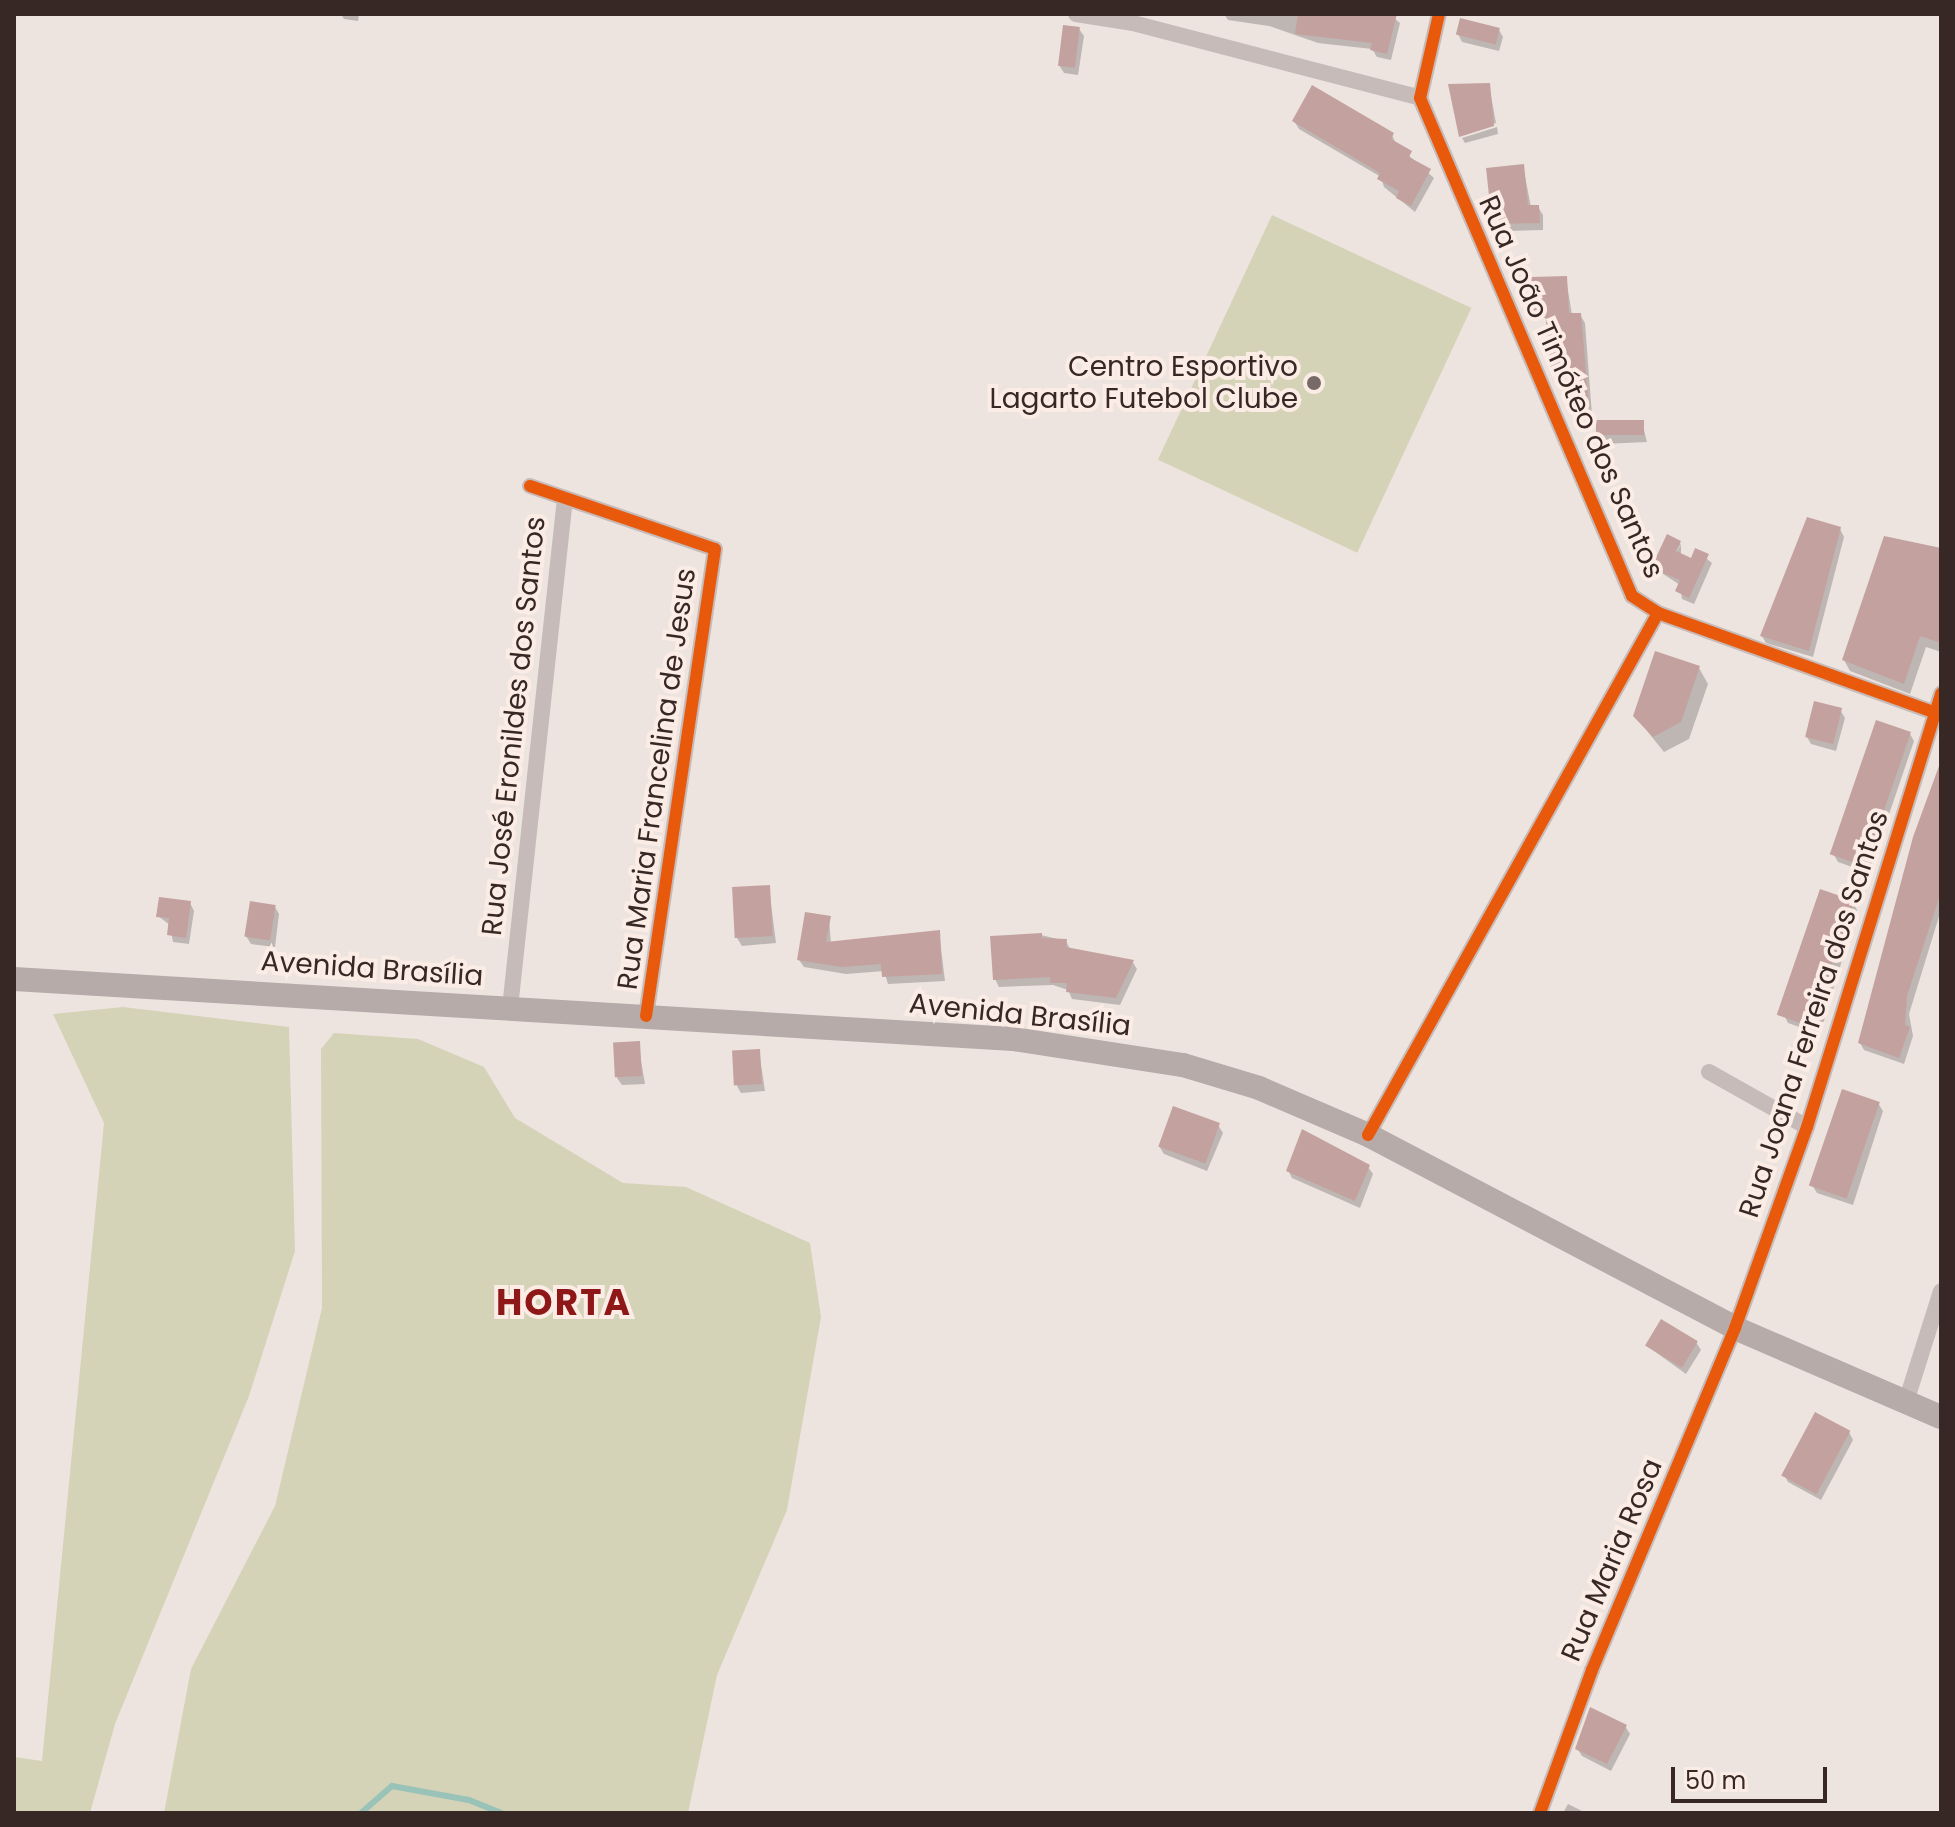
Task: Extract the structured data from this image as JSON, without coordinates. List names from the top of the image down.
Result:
{
  "streets": {
    "main road": ["Avenida Brasília"],
    "street": [
      "Rua João Timóteo dos Santos",
      "Rua José Eronildes dos Santos",
      "Rua Maria Francelina de Jesus",
      "Rua Joana Ferreira dos Santos",
      "Rua Maria Rosa"
    ]
  },
  "crossings": [
    ["Rua João Timóteo dos Santos", "Avenida Brasília"],
    ["Rua José Eronildes dos Santos", "Rua Maria Francelina de Jesus"],
    ["Rua José Eronildes dos Santos", "Avenida Brasília"],
    ["Rua Maria Francelina de Jesus", "Avenida Brasília"],
    ["Avenida Brasília", "Rua Joana Ferreira dos Santos"],
    ["Avenida Brasília", "Rua Maria Rosa"],
    ["Rua Joana Ferreira dos Santos", "Rua Maria Rosa"]
  ],
  "districts": ["HORTA"],
  "places": ["Centro Esportivo Lagarto Futebol Clube"],
  "scale_bar": "50 m"
}
